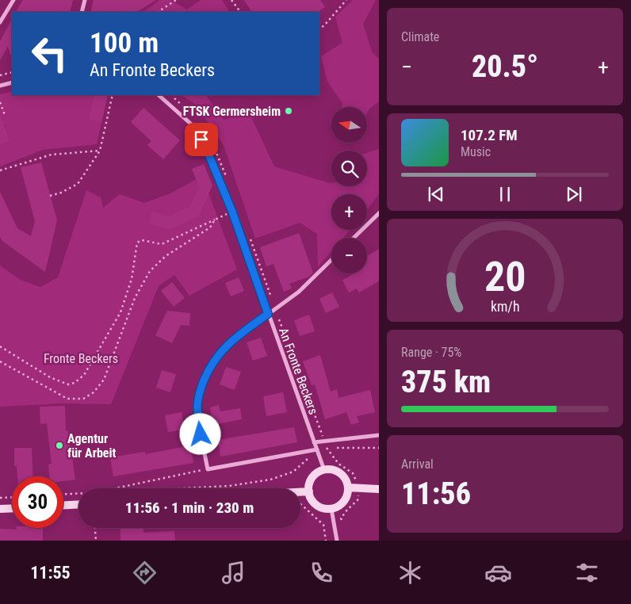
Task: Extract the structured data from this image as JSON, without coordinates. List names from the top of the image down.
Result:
{
  "streets": {
    "street": ["An Fronte Beckers"]
  },
  "parks": ["Fronte Beckers"],
  "places": ["FTSK Germersheim", "Agentur für Arbeit"],
  "north": "left",
  "page": {
    "tile": [
      "Climate",
      ["Range · 75%", "375 km"],
      ["Arrival", "11:56"]
    ],
    "turn": ["100 m", "An Fronte Beckers"],
    "heat": ["−", "20.5°", "+"],
    "map_buttons": ["+", "−"],
    "song": ["107.2 FM", "Music"],
    "limit": "30",
    "trip": "11:56 · 1 min · 230 m",
    "tabs": "11:55",
    "gauge": ["20", "km/h"]
  }
}
